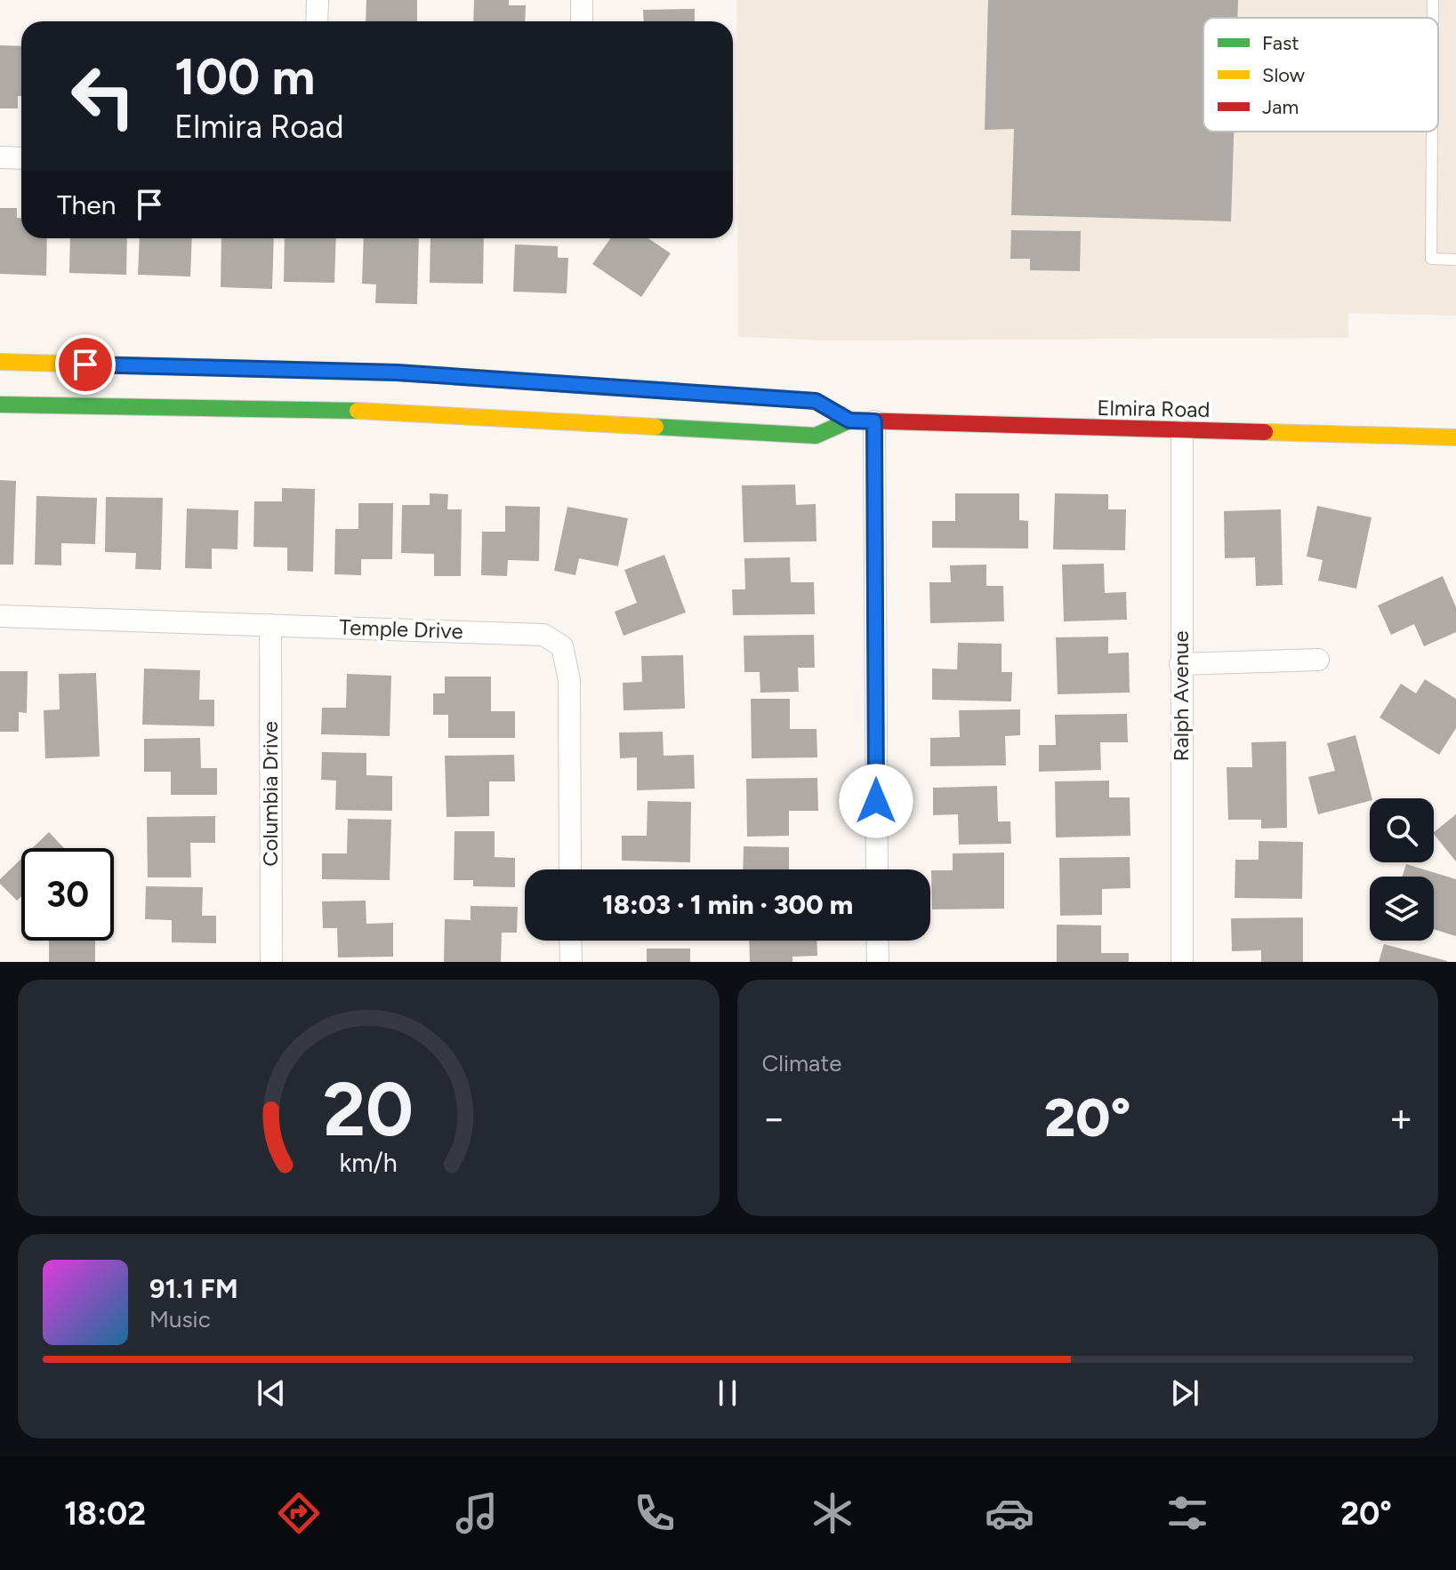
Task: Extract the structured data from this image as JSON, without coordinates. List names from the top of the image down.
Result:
{
  "streets": {
    "main road": ["Elmira Road"],
    "street": ["Temple Drive", "Ralph Avenue", "Columbia Drive"]
  },
  "crossings": [
    ["Elmira Road", "Ralph Avenue"],
    ["Temple Drive", "Columbia Drive"]
  ],
  "legend": ["Fast", "Slow", "Jam"],
  "page": {
    "turn": ["100 m", "Elmira Road"],
    "then": "Then",
    "limit": "30",
    "trip": "18:03 · 1 min · 300 m",
    "tile": "Climate",
    "heat": ["−", "20°", "+"],
    "song": ["91.1 FM", "Music"],
    "tabs": ["18:02", "20°"],
    "gauge": ["20", "km/h"]
  }
}
